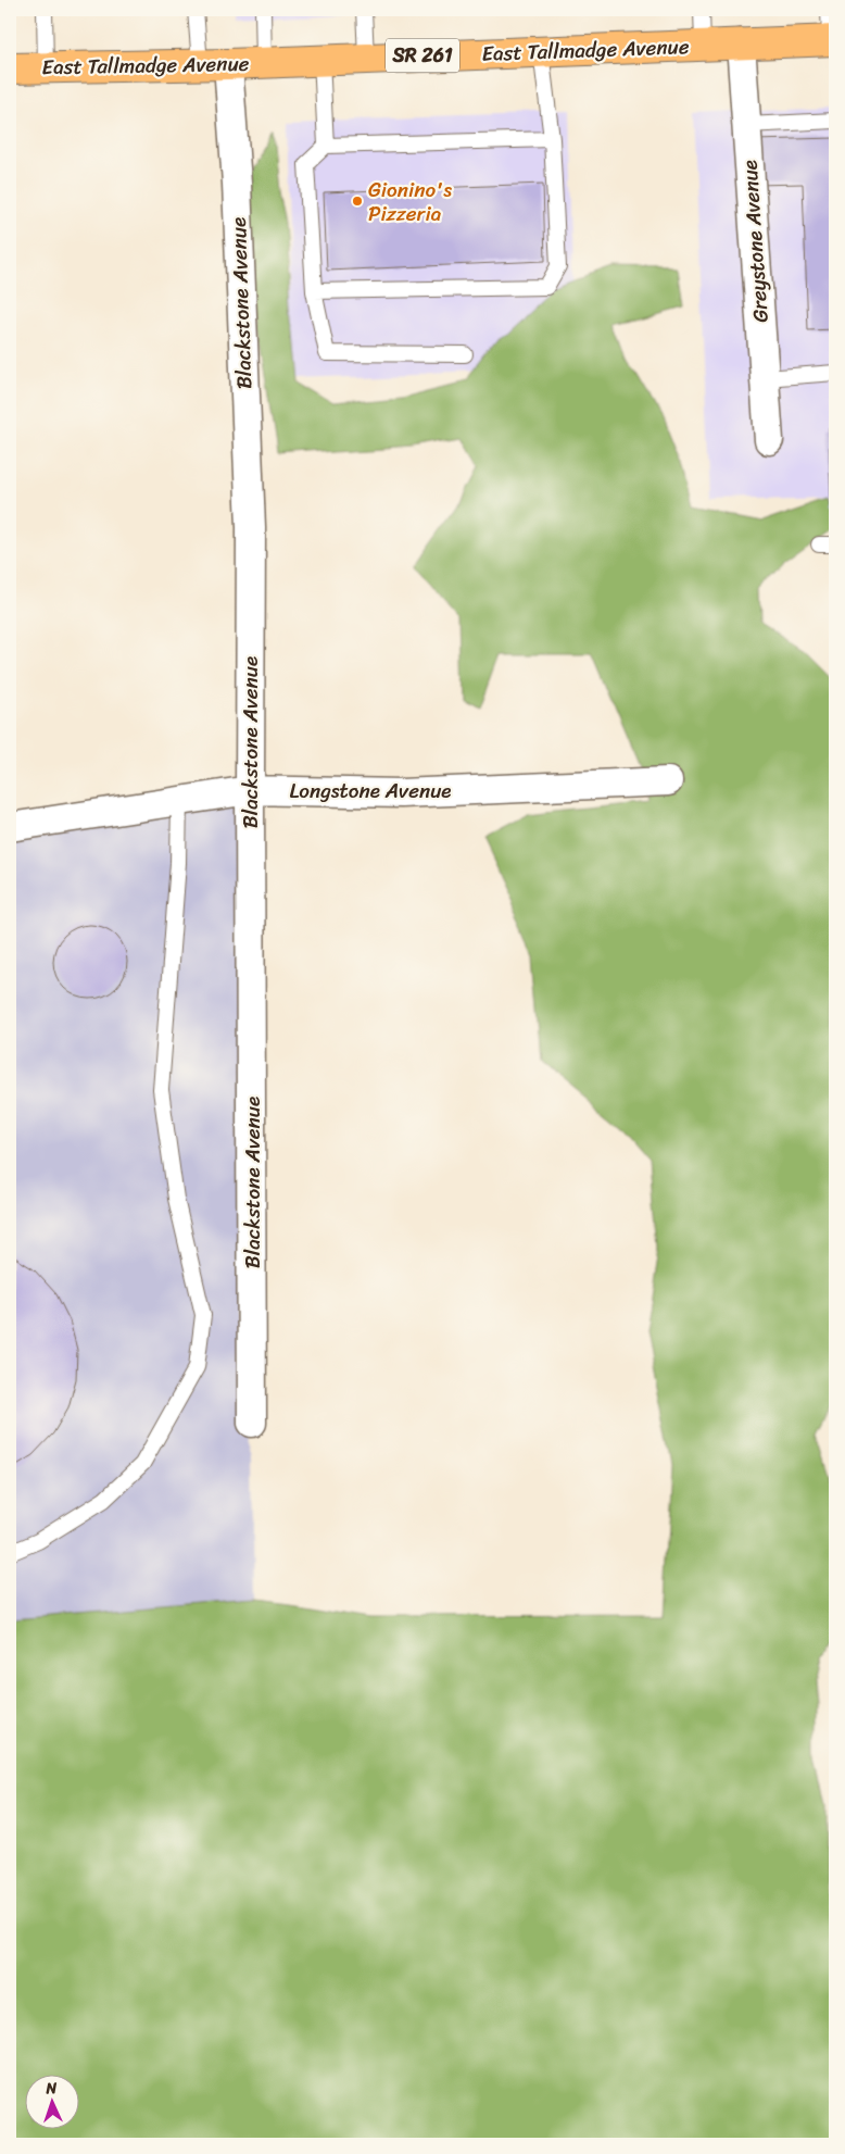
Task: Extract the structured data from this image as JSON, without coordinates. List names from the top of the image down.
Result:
{
  "streets": {
    "main road": ["East Tallmadge Avenue", "SR 261"],
    "street": ["Greystone Avenue", "Blackstone Avenue", "Longstone Avenue"]
  },
  "crossings": [
    ["East Tallmadge Avenue", "Greystone Avenue"],
    ["East Tallmadge Avenue", "Blackstone Avenue"],
    ["Blackstone Avenue", "Longstone Avenue"]
  ],
  "places": ["Gionino's Pizzeria"],
  "north": "top"
}
